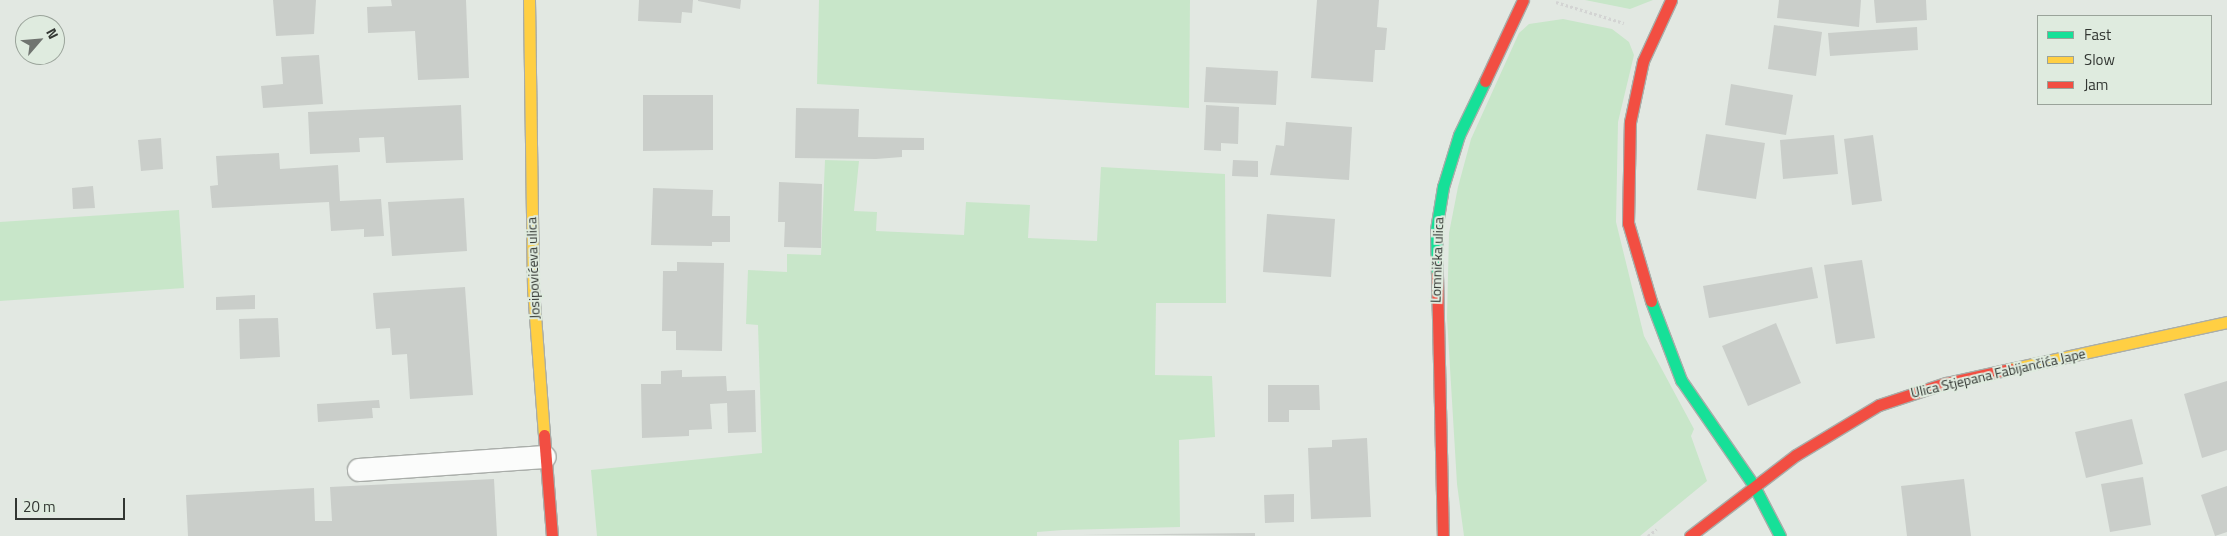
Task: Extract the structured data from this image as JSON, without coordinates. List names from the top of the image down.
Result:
{
  "streets": {
    "street": ["Lomnička ulica", "Josipovićeva ulica", "Ulica Stjepana Fabijančića Jape"]
  },
  "legend": ["Fast", "Slow", "Jam"],
  "scale_bar": "20 m",
  "north": "top right"
}
